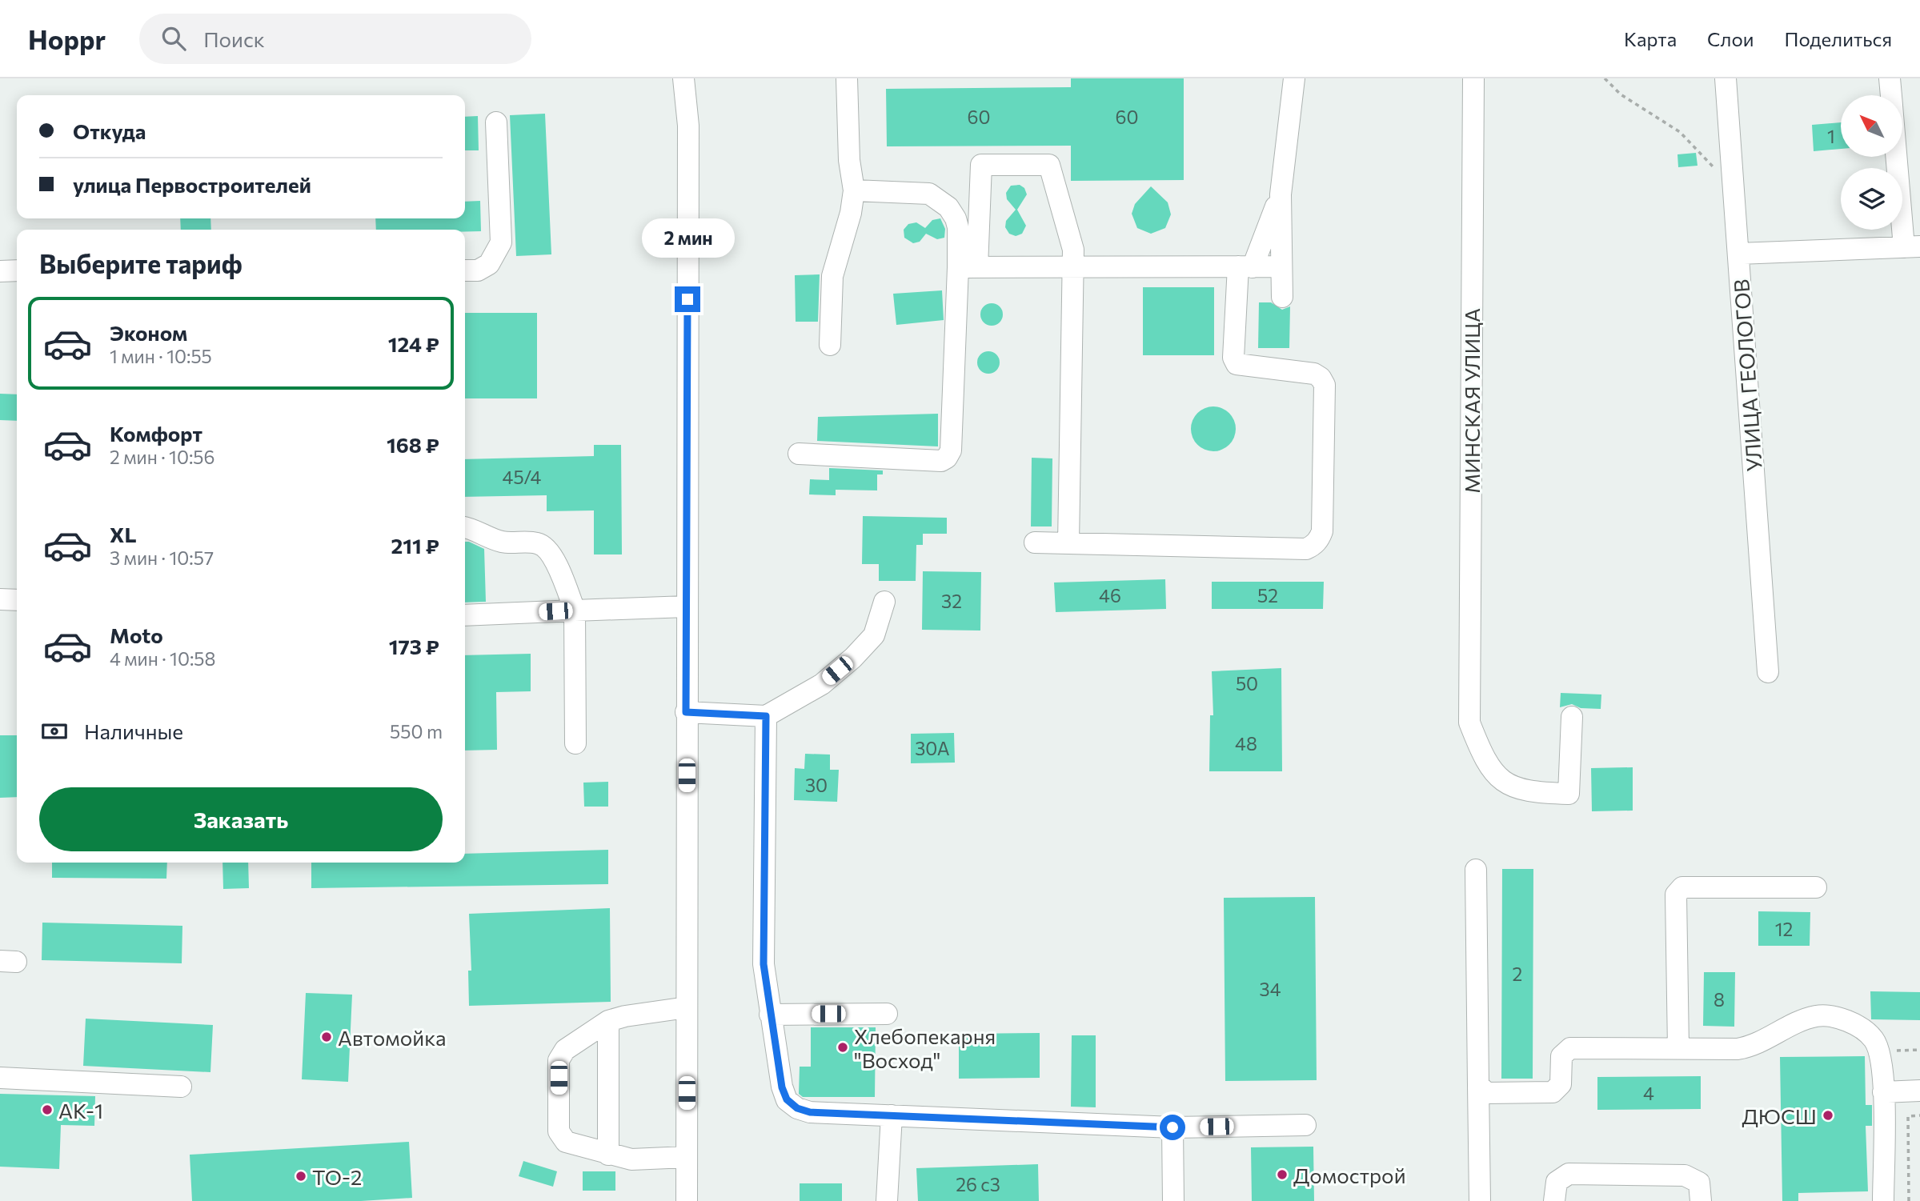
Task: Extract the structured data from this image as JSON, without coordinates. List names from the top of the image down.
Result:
{
  "streets": {
    "street": ["УЛИЦА ГЕОЛОГОВ", "МИНСКАЯ УЛИЦА"]
  },
  "places": [
    "Автомойка",
    "Хлебопекарня \"Восход\"",
    "АК-1",
    "ДЮСШ",
    "Домострой",
    "ТО-2"
  ],
  "house_numbers": [
    "60",
    "60",
    "1",
    "45/4",
    "46",
    "52",
    "32",
    "50",
    "48",
    "30А",
    "30",
    "12",
    "2",
    "34",
    "8",
    "4",
    "26 с3"
  ],
  "north": "top left",
  "page": {
    "header": "Hoppr",
    "search": "Поиск",
    "nav": ["Карта", "Слои", "Поделиться"],
    "banner": ["Откуда", "улица Первостроителей"],
    "bubble": "2 мин",
    "heading": "Выберите тариф",
    "list": [
      {
        "name": "Эконом",
        "note": "1 мин · 10:55",
        "value": "124 ₽"
      },
      {
        "name": "Комфорт",
        "note": "2 мин · 10:56",
        "value": "168 ₽"
      },
      {
        "name": "XL",
        "note": "3 мин · 10:57",
        "value": "211 ₽"
      },
      {
        "name": "Moto",
        "note": "4 мин · 10:58",
        "value": "173 ₽"
      }
    ],
    "pay": ["Наличные", "550 m"],
    "buttons": "Заказать"
  }
}
